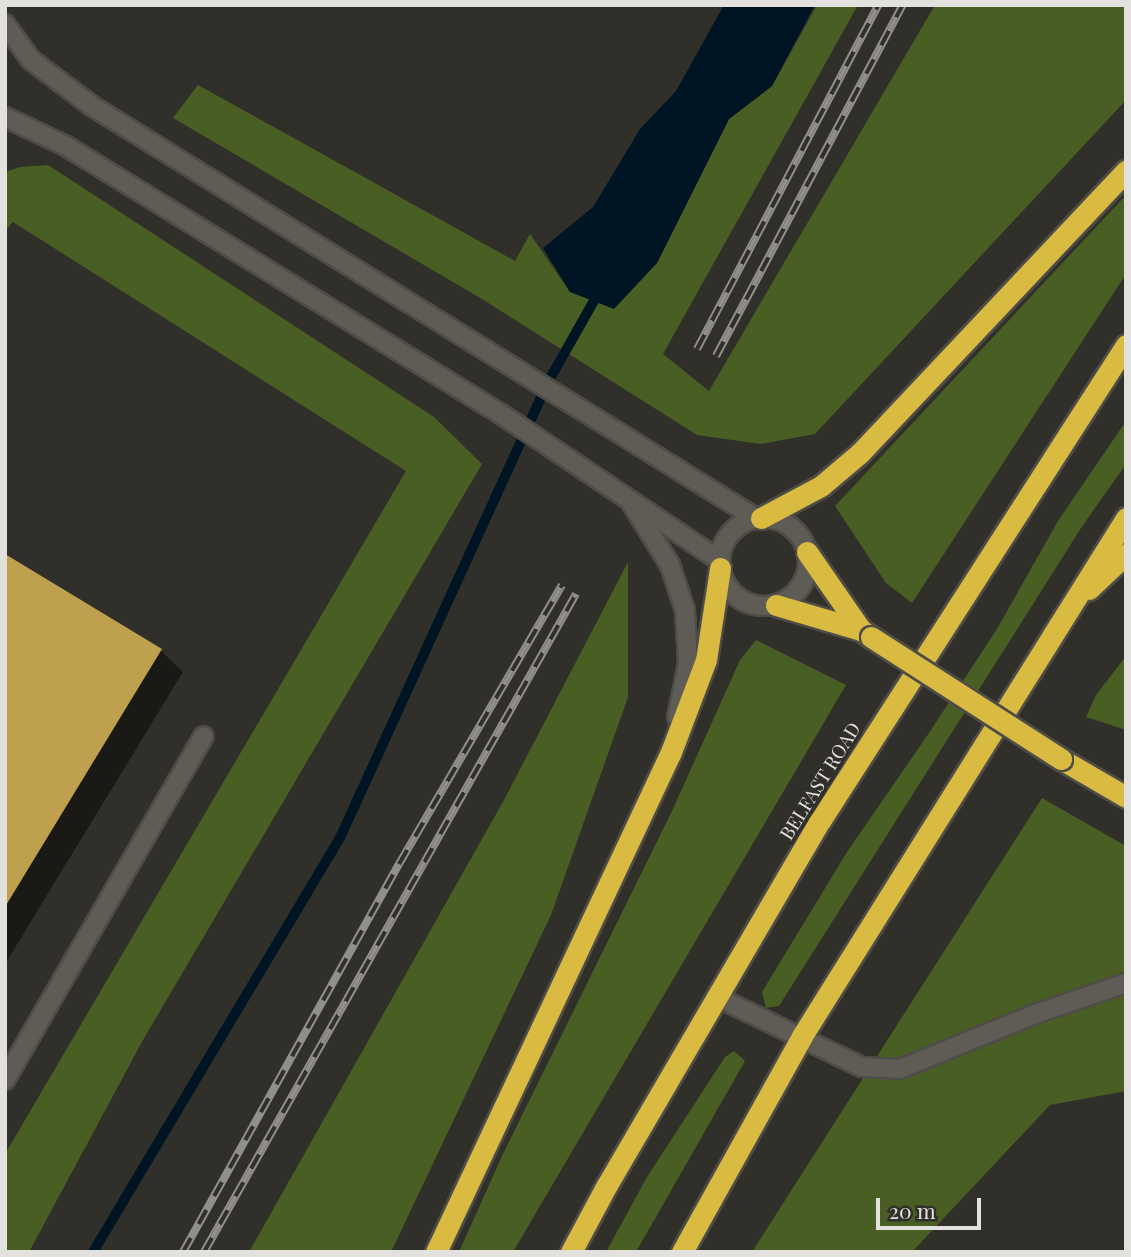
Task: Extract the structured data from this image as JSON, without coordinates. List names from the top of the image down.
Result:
{
  "streets": {
    "highway": ["BELFAST ROAD"]
  },
  "scale_bar": "20 m"
}
